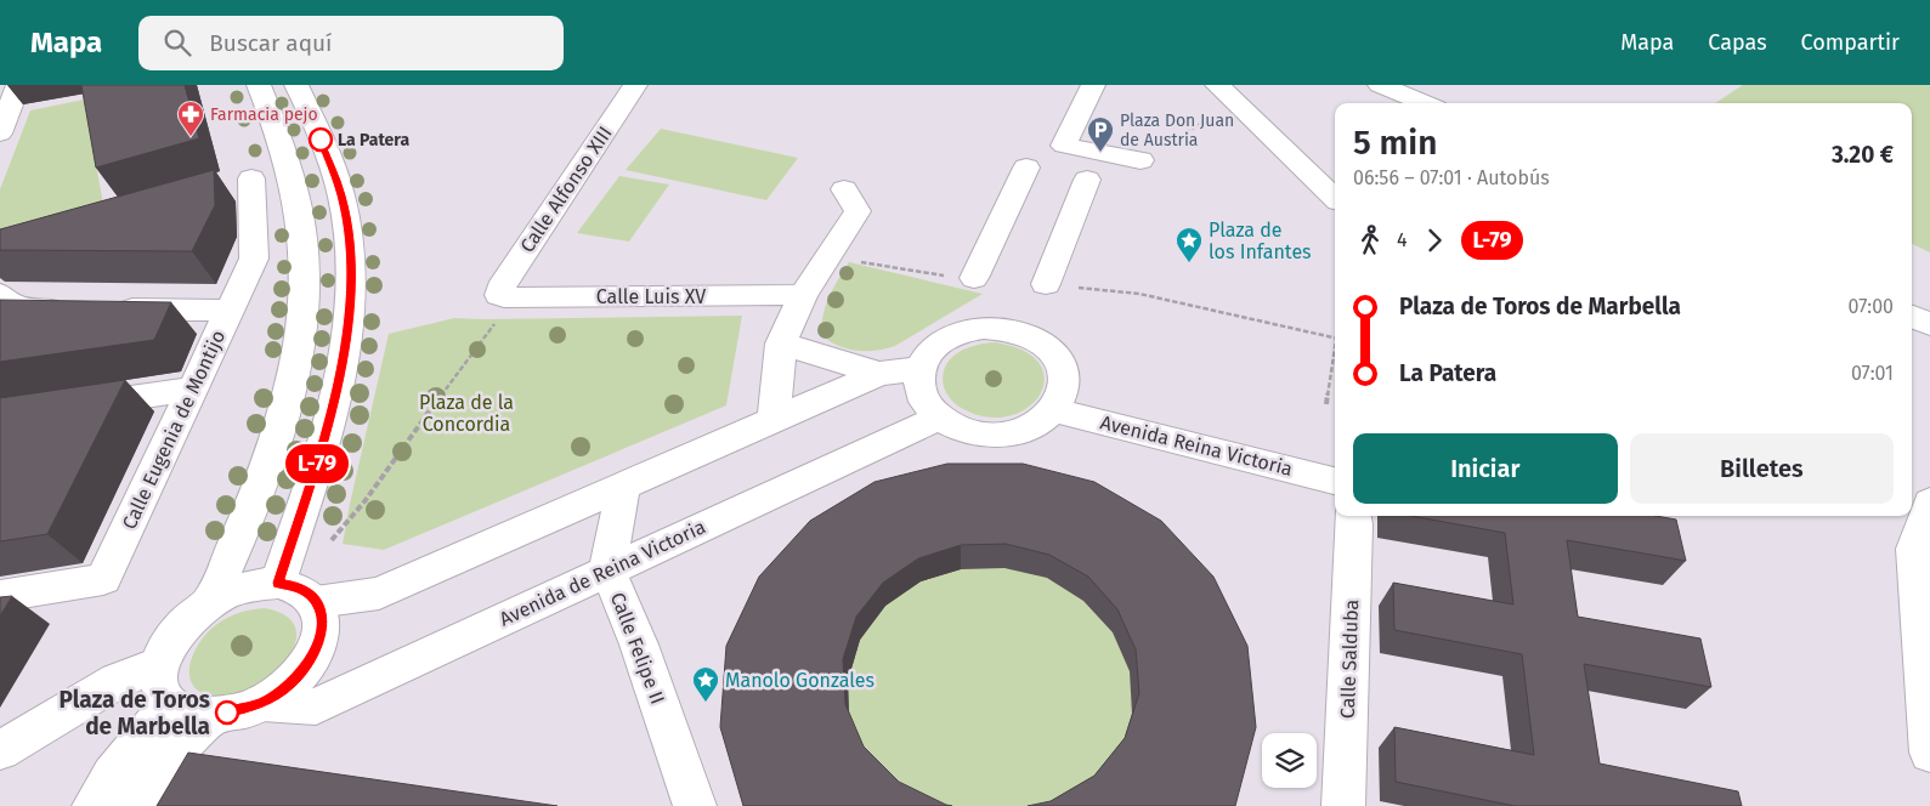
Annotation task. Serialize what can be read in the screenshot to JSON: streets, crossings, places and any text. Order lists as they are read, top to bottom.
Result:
{
  "streets": {
    "street": [
      "Calle Alfonso XIII",
      "Calle Luis XV",
      "Calle Eugenia de Montijo",
      "Avenida Reina Victoria",
      "Avenida de Reina Victoria",
      "Calle Felipe II",
      "Calle Salduba"
    ]
  },
  "crossings": [
    ["Calle Alfonso XIII", "Calle Luis XV"],
    ["Avenida Reina Victoria", "Avenida de Reina Victoria"],
    ["Avenida de Reina Victoria", "Calle Felipe II"]
  ],
  "parks": ["Plaza de la Concordia"],
  "places": {
    "pharmacy": ["Farmacia pejo"],
    "other": ["La Patera", "Plaza de Toros de Marbella"],
    "parking": ["Plaza Don Juan de Austria"],
    "place": ["Plaza de los Infantes", "Manolo Gonzales"]
  },
  "lines": ["bus line L-79"],
  "page": {
    "header": "Mapa",
    "search": "Buscar aquí",
    "nav": ["Mapa", "Capas", "Compartir"],
    "on_map": "L-79",
    "heading": ["5 min", "06:56 – 07:01 · Autobús", "3.20 €"],
    "legs": ["4", "L-79"],
    "list": [
      {
        "name": "Plaza de Toros de Marbella",
        "value": "07:00"
      },
      {
        "name": "La Patera",
        "value": "07:01"
      }
    ],
    "buttons": ["Iniciar", "Billetes"]
  }
}
